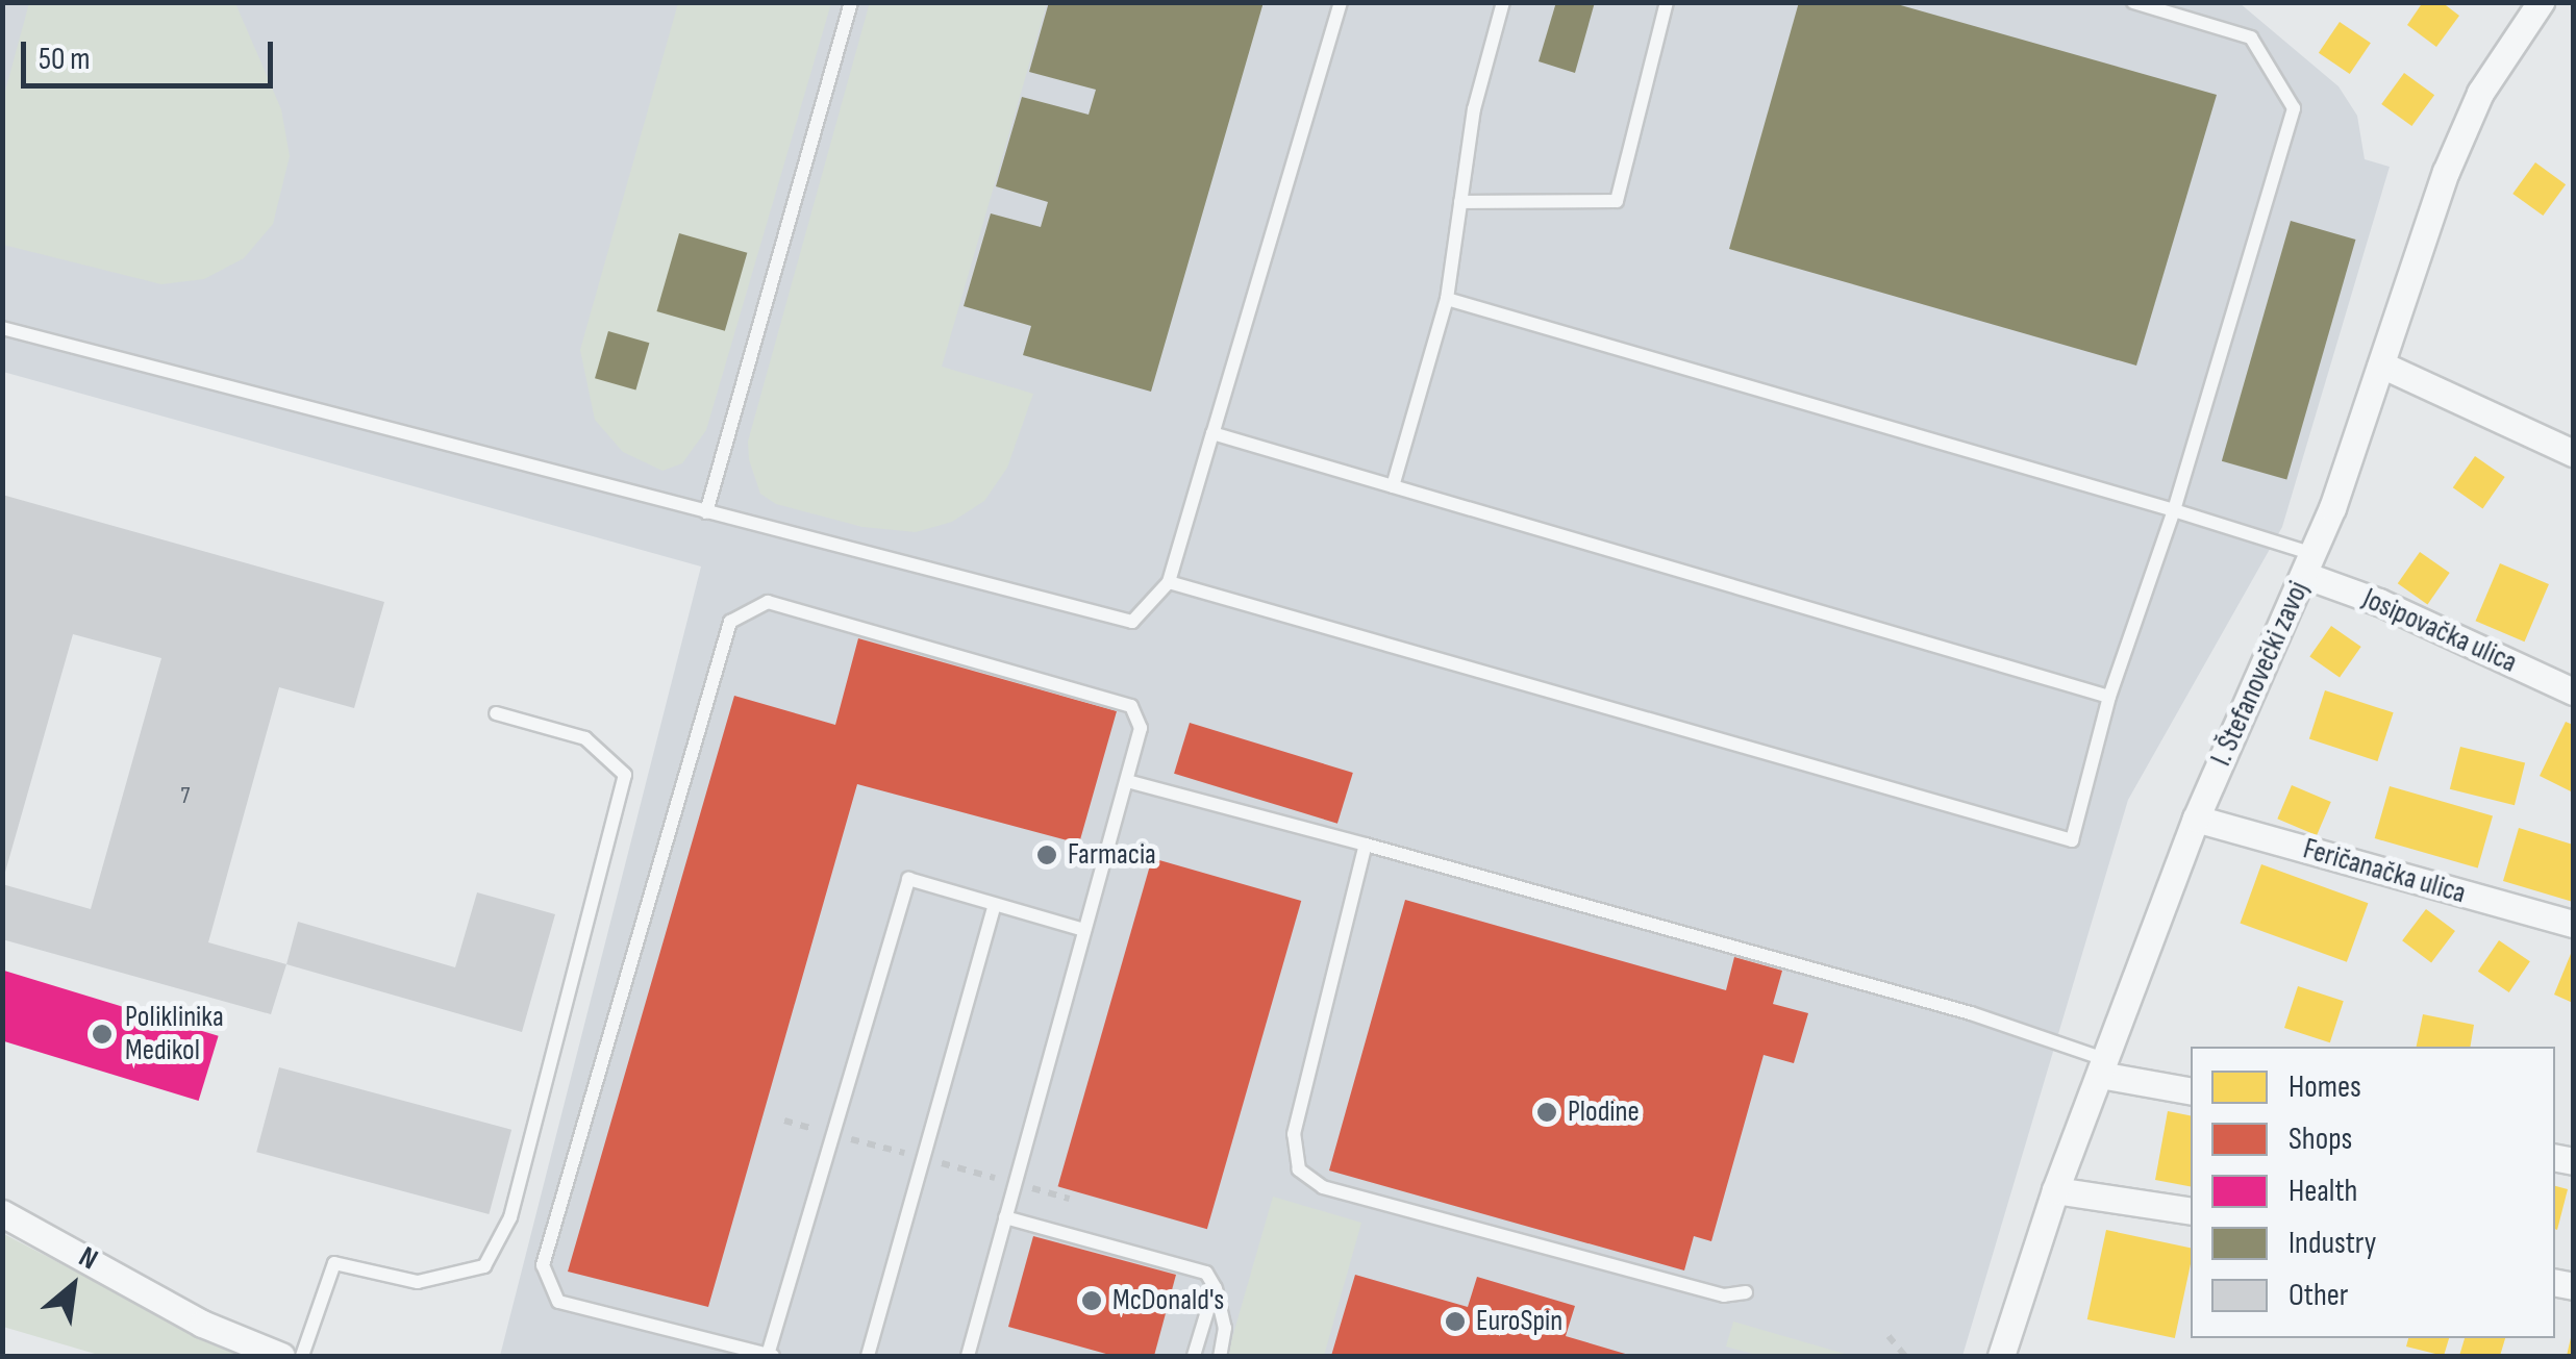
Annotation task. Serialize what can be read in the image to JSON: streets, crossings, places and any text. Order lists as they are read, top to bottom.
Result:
{
  "streets": {
    "street": ["Josipovačka ulica", "I. Štefanovečki zavoj", "Feričanačka ulica"]
  },
  "crossings": [
    ["Josipovačka ulica", "I. Štefanovečki zavoj"],
    ["I. Štefanovečki zavoj", "Feričanačka ulica"]
  ],
  "places": [
    "Farmacia",
    "Poliklinika Medikol",
    "Plodine",
    "McDonald's",
    "EuroSpin"
  ],
  "house_numbers": ["7"],
  "legend": [
    "Homes",
    "Shops",
    "Health",
    "Industry",
    "Other"
  ],
  "scale_bar": "50 m",
  "north": "top right"
}
